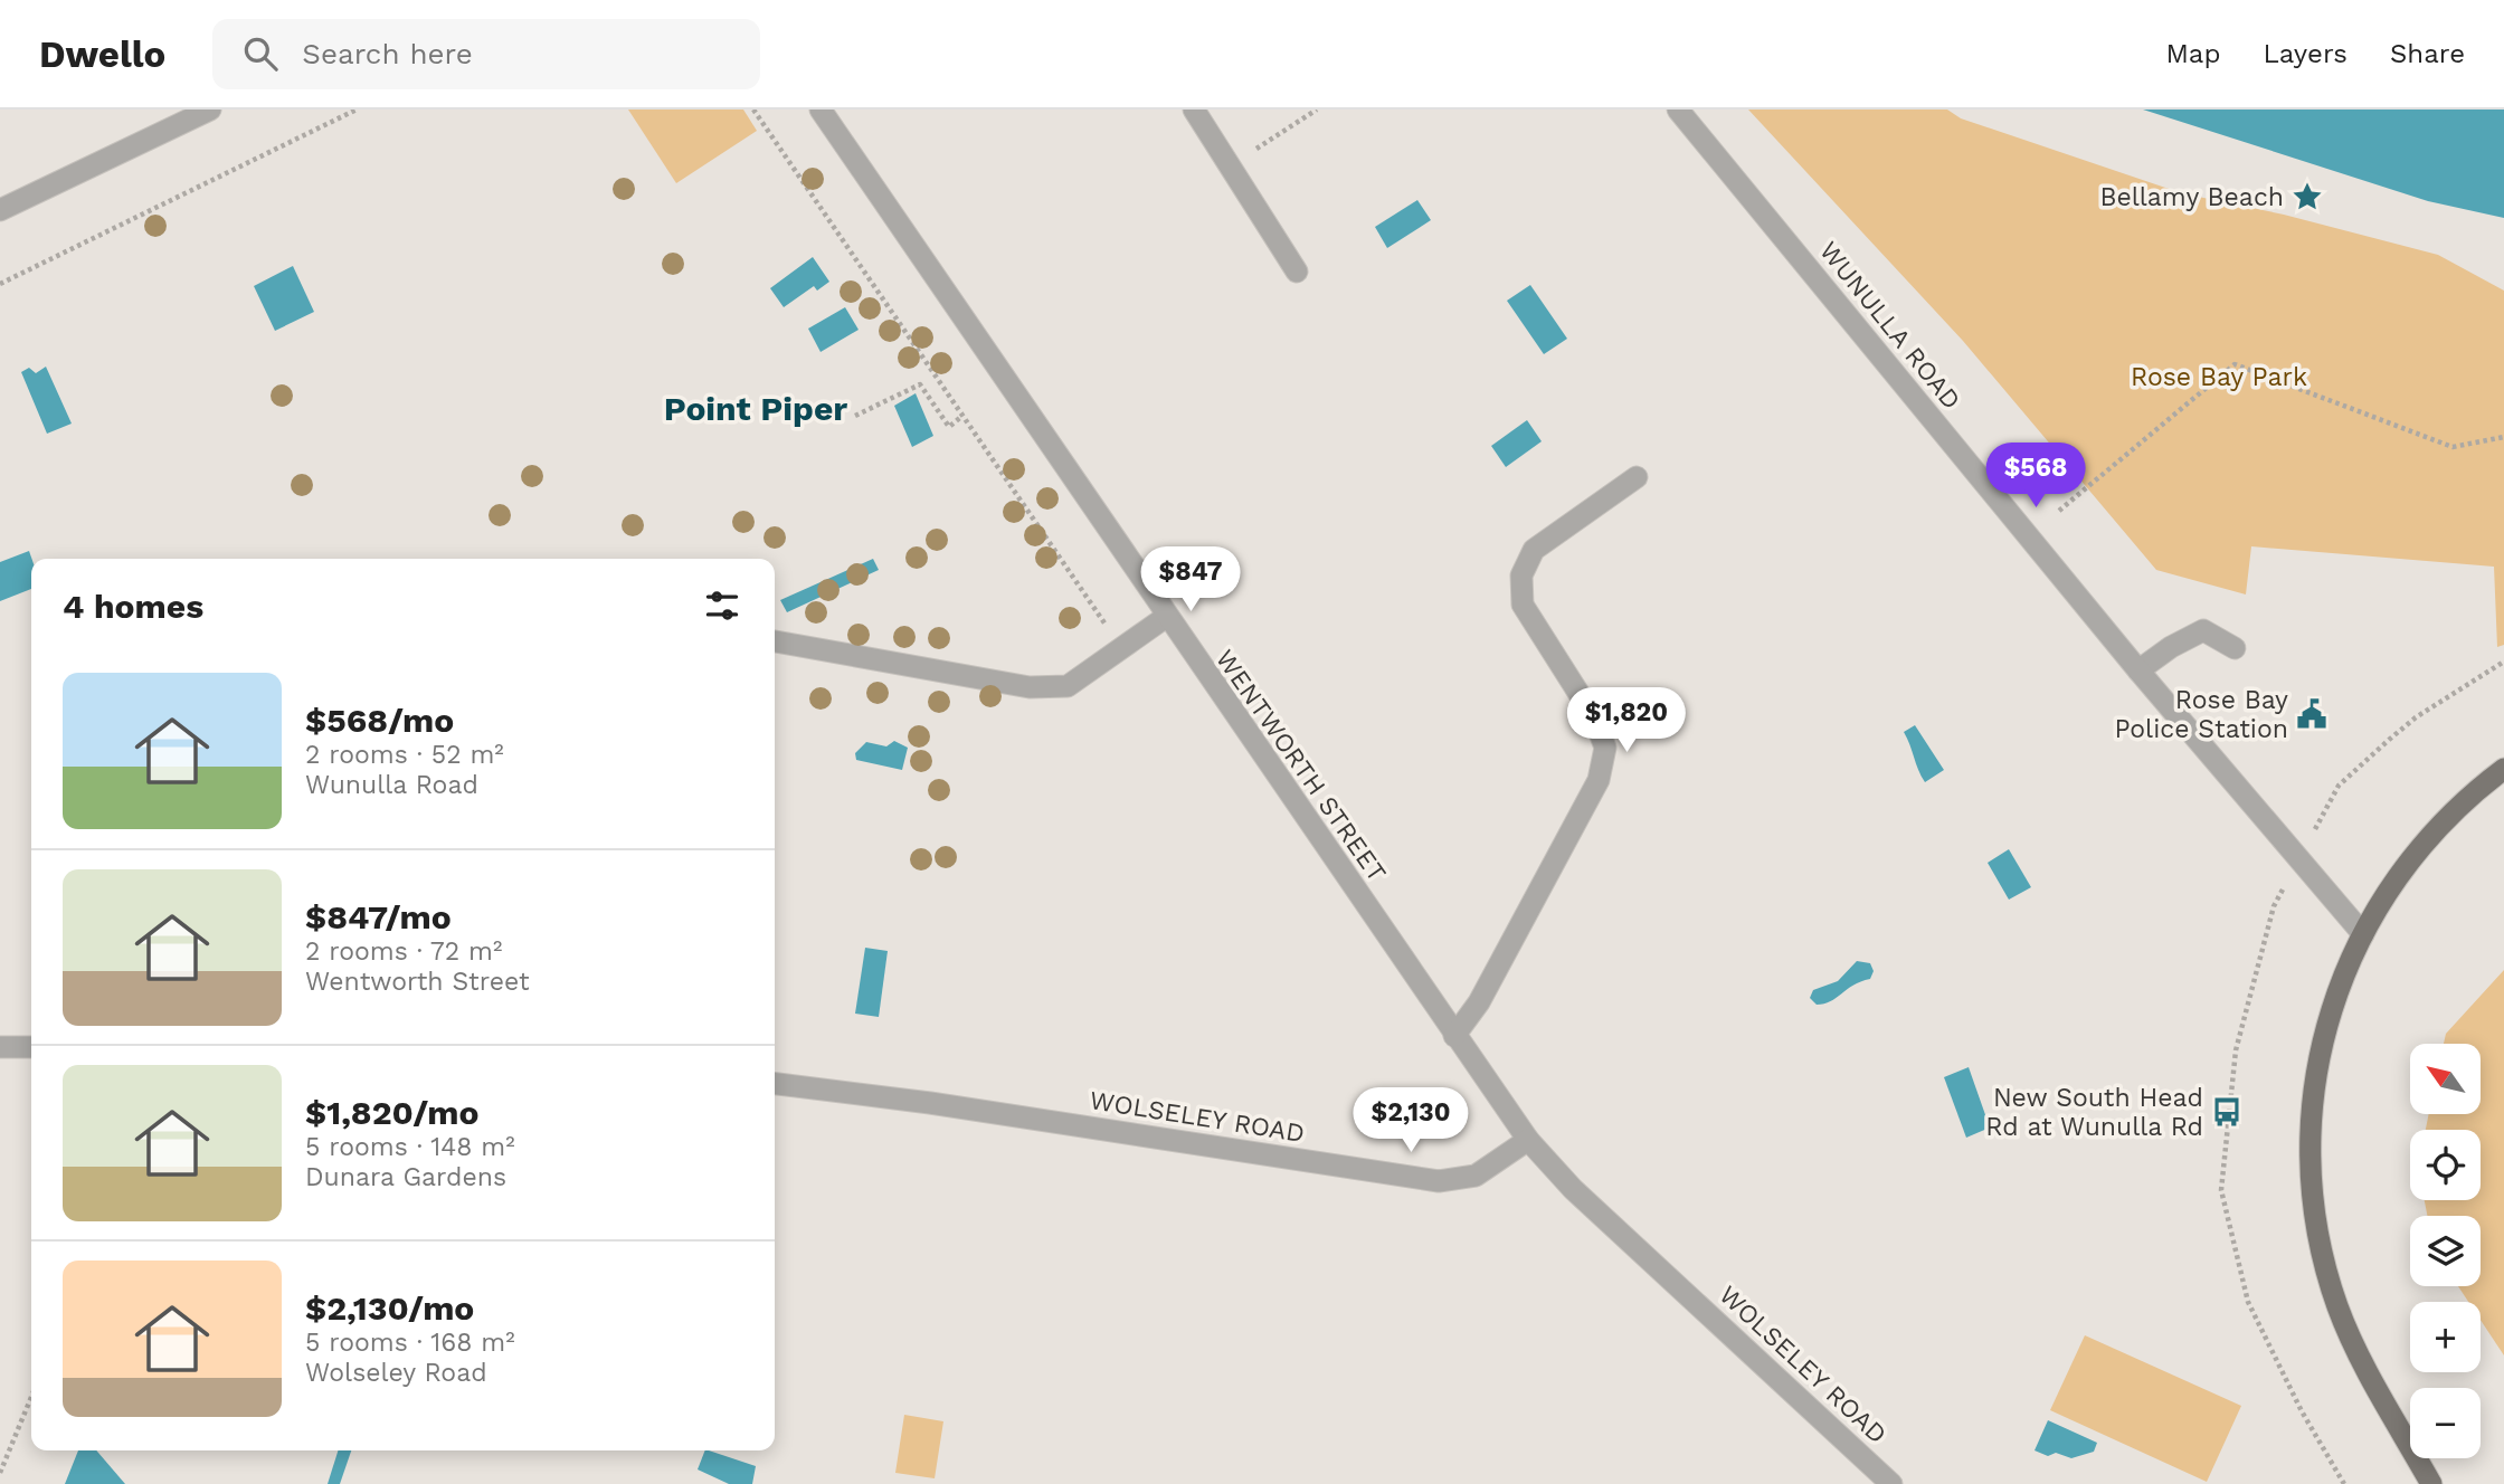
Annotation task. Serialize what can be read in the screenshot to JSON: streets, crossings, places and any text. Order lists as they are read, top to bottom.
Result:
{
  "streets": {
    "street": ["WUNULLA ROAD", "WENTWORTH STREET", "WOLSELEY ROAD"]
  },
  "crossings": [
    ["WENTWORTH STREET", "WOLSELEY ROAD"]
  ],
  "districts": ["Point Piper"],
  "parks": ["Rose Bay Park"],
  "places": {
    "place": ["Bellamy Beach"],
    "public building": ["Rose Bay Police Station"],
    "bus stop": ["New South Head Rd at Wunulla Rd"]
  },
  "north": "top left",
  "page": {
    "header": "Dwello",
    "search": "Search here",
    "nav": ["Map", "Layers", "Share"],
    "price": [
      "$568",
      "$847",
      "$1,820",
      "$2,130"
    ],
    "heading": "4 homes",
    "list": [
      {
        "name": "$568/mo",
        "note": "2 rooms · 52 m² · Wunulla Road"
      },
      {
        "name": "$847/mo",
        "note": "2 rooms · 72 m² · Wentworth Street"
      },
      {
        "name": "$1,820/mo",
        "note": "5 rooms · 148 m² · Dunara Gardens"
      },
      {
        "name": "$2,130/mo",
        "note": "5 rooms · 168 m² · Wolseley Road"
      }
    ],
    "map_buttons": ["+", "−"]
  }
}
